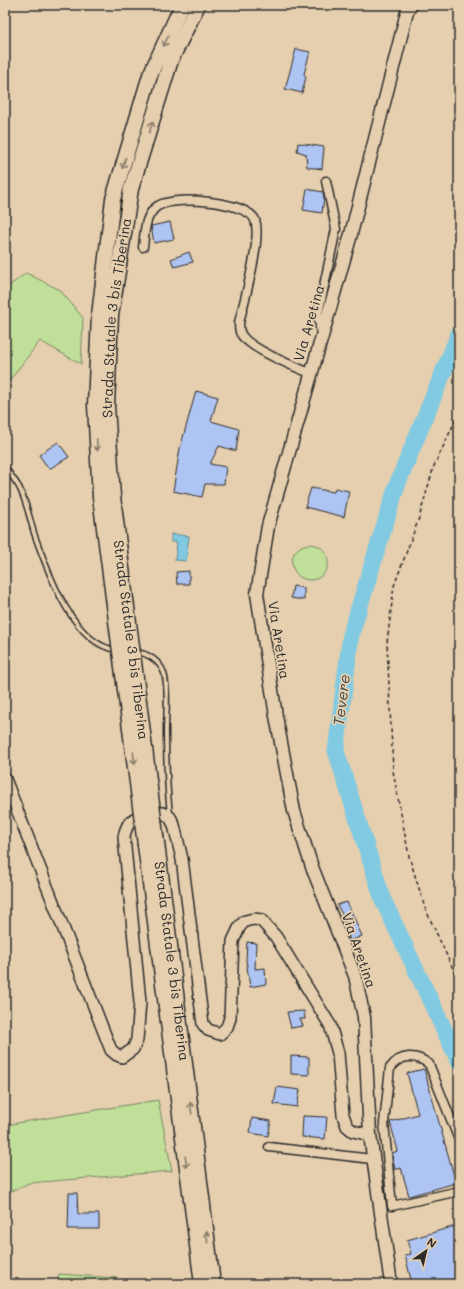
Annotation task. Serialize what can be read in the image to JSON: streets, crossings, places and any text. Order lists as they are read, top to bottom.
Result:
{
  "streets": {
    "highway": ["Strada Statale 3 bis Tiberina"],
    "main road": ["Via Aretina"]
  },
  "water": ["Tevere"],
  "north": "top right"
}
